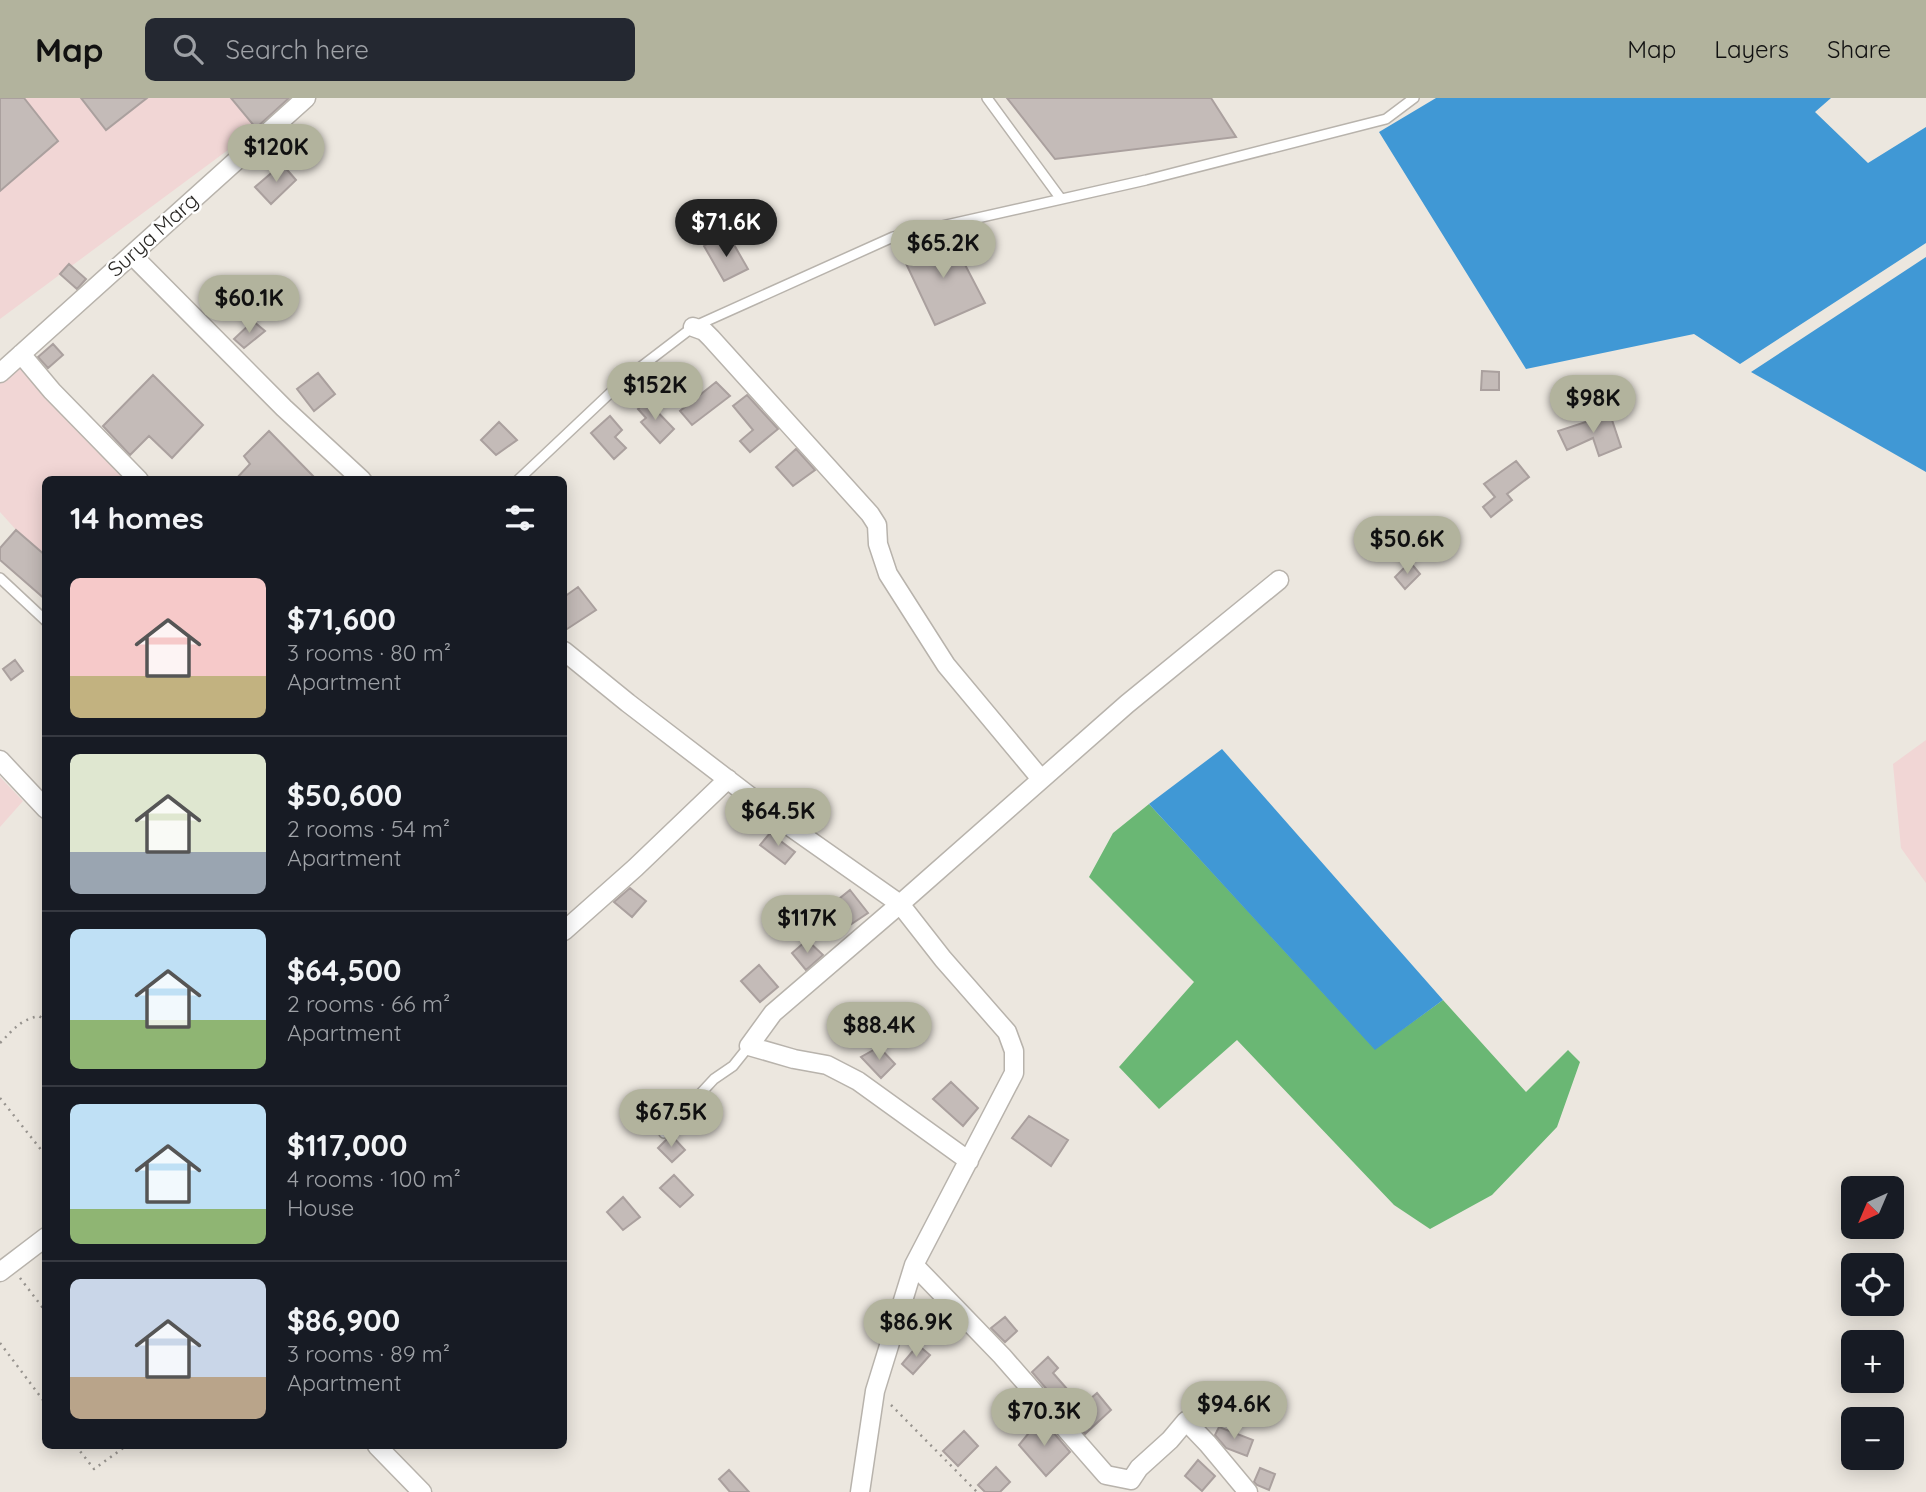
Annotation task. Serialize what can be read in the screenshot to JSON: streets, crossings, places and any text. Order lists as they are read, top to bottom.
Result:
{
  "streets": {
    "street": ["Surya Marg"]
  },
  "north": "bottom left",
  "page": {
    "header": "Map",
    "search": "Search here",
    "nav": ["Map", "Layers", "Share"],
    "price": [
      "$120K",
      "$71.6K",
      "$65.2K",
      "$60.1K",
      "$152K",
      "$98K",
      "$50.6K",
      "$64.5K",
      "$117K",
      "$88.4K",
      "$67.5K",
      "$86.9K",
      "$94.6K",
      "$70.3K"
    ],
    "heading": "14 homes",
    "list": [
      {
        "name": "$71,600",
        "note": "3 rooms · 80 m² · Apartment"
      },
      {
        "name": "$50,600",
        "note": "2 rooms · 54 m² · Apartment"
      },
      {
        "name": "$64,500",
        "note": "2 rooms · 66 m² · Apartment"
      },
      {
        "name": "$117,000",
        "note": "4 rooms · 100 m² · House"
      },
      {
        "name": "$86,900",
        "note": "3 rooms · 89 m² · Apartment"
      }
    ],
    "map_buttons": ["+", "−"]
  }
}
